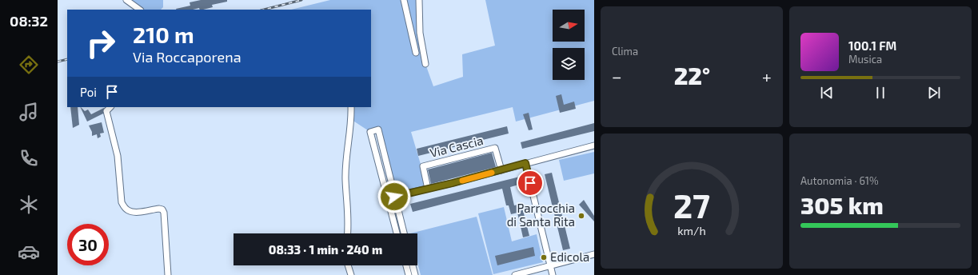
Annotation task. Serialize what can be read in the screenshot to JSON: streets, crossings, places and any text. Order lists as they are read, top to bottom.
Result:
{
  "streets": {
    "street": ["Via Cascia"]
  },
  "places": ["Parrocchia di Santa Rita", "Edicola"],
  "north": "right",
  "page": {
    "tabs": "08:32",
    "tile": [
      "Clima",
      ["Autonomia · 61%", "305 km"]
    ],
    "turn": ["210 m", "Via Roccaporena"],
    "song": ["100.1 FM", "Musica"],
    "heat": ["−", "22°", "+"],
    "then": "Poi",
    "limit": "30",
    "trip": "08:33 · 1 min · 240 m",
    "gauge": ["27", "km/h"]
  }
}
